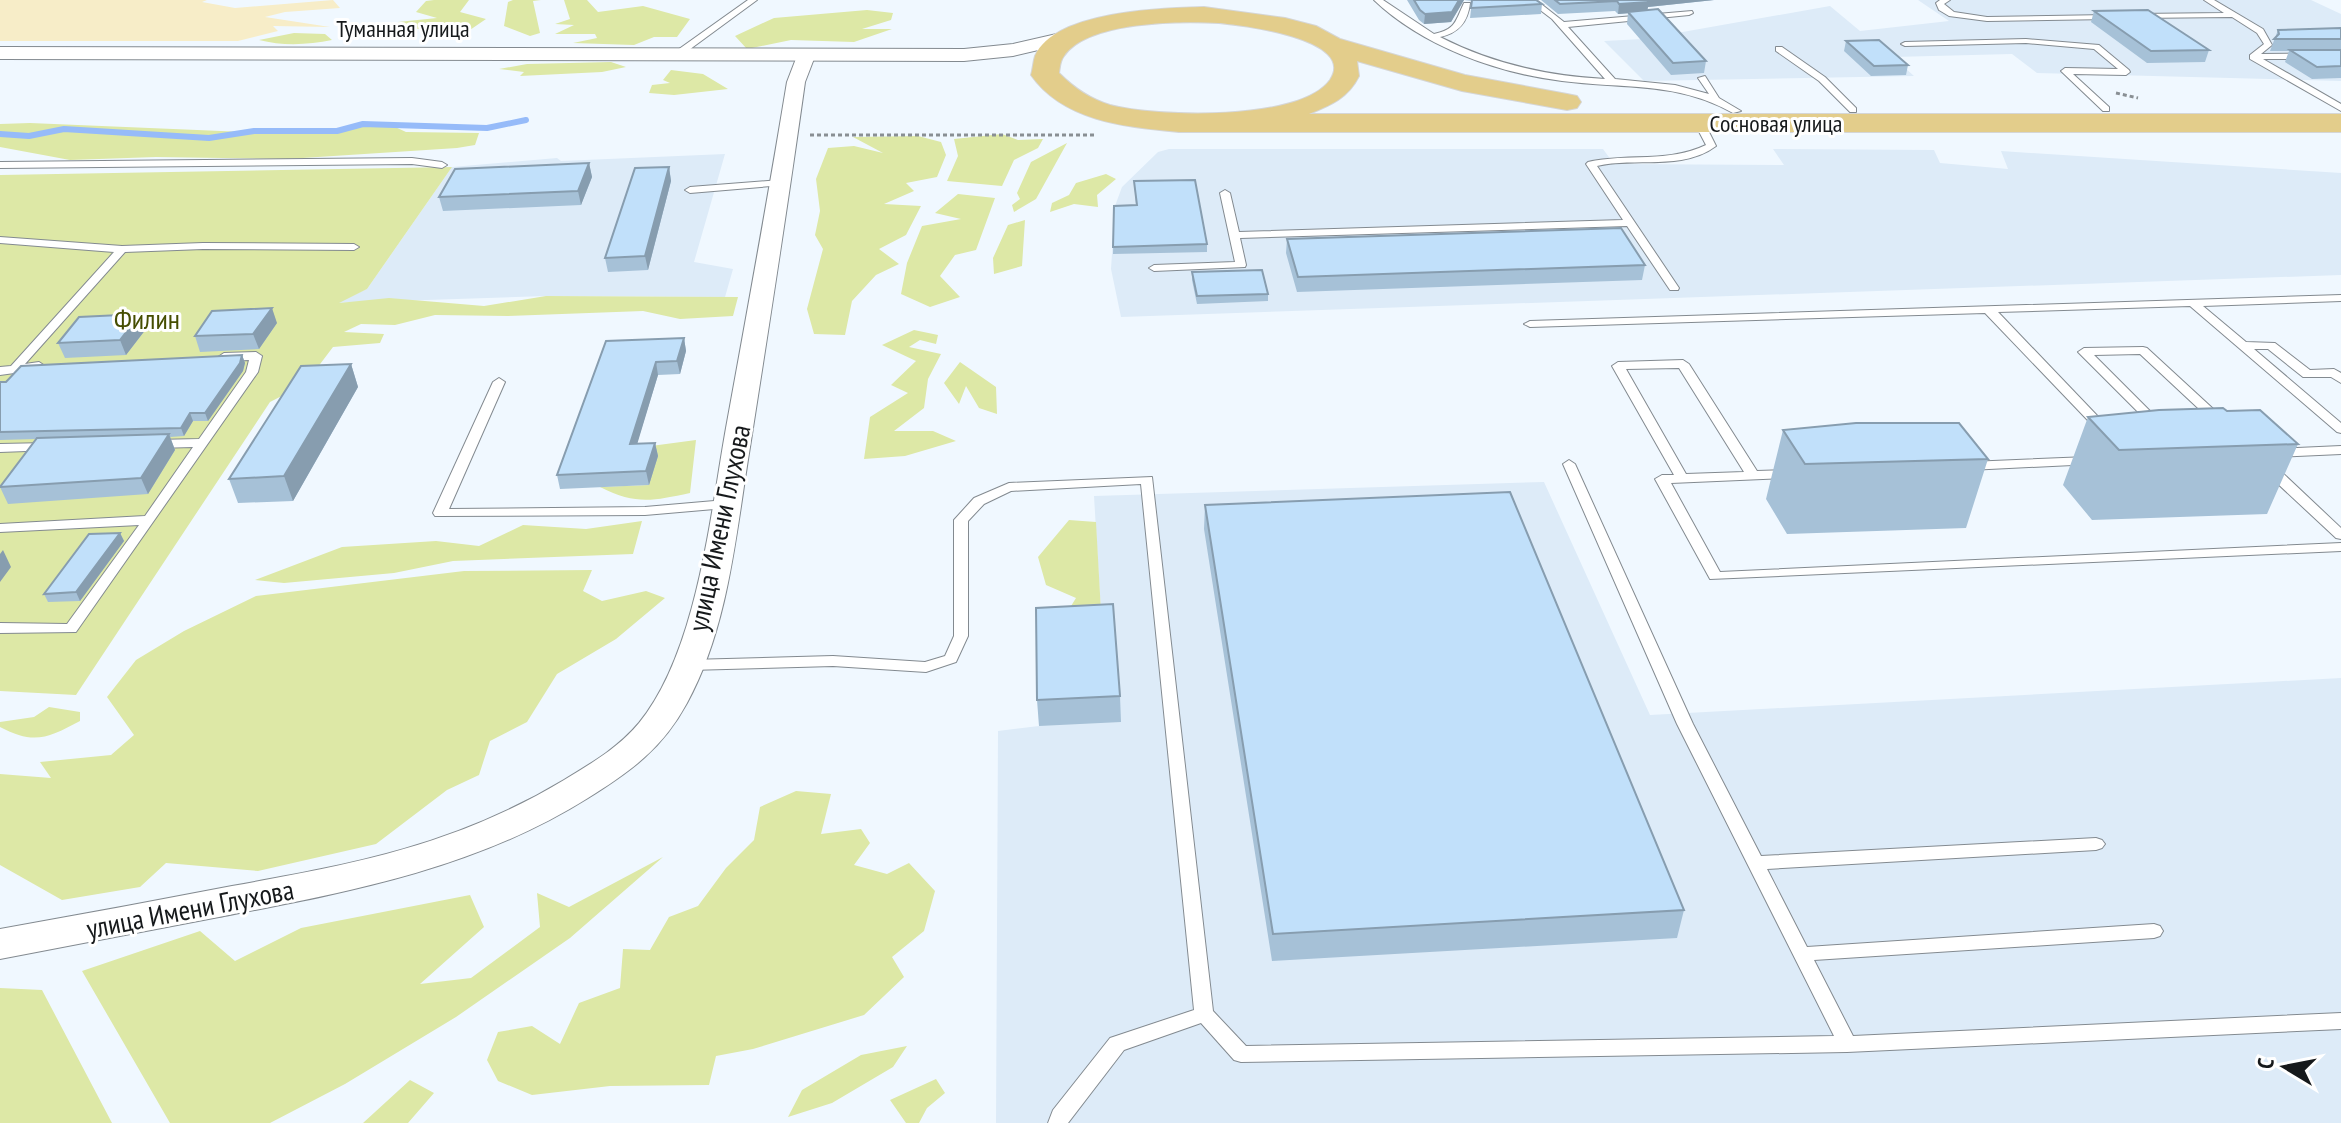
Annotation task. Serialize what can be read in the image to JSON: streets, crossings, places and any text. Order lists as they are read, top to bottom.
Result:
{
  "streets": {
    "main road": ["Сосновая улица"],
    "street": ["Туманная улица", "улица Имени Глухова"]
  },
  "crossings": [
    ["Туманная улица", "улица Имени Глухова"]
  ],
  "parks": ["Филин"],
  "north": "left"
}
